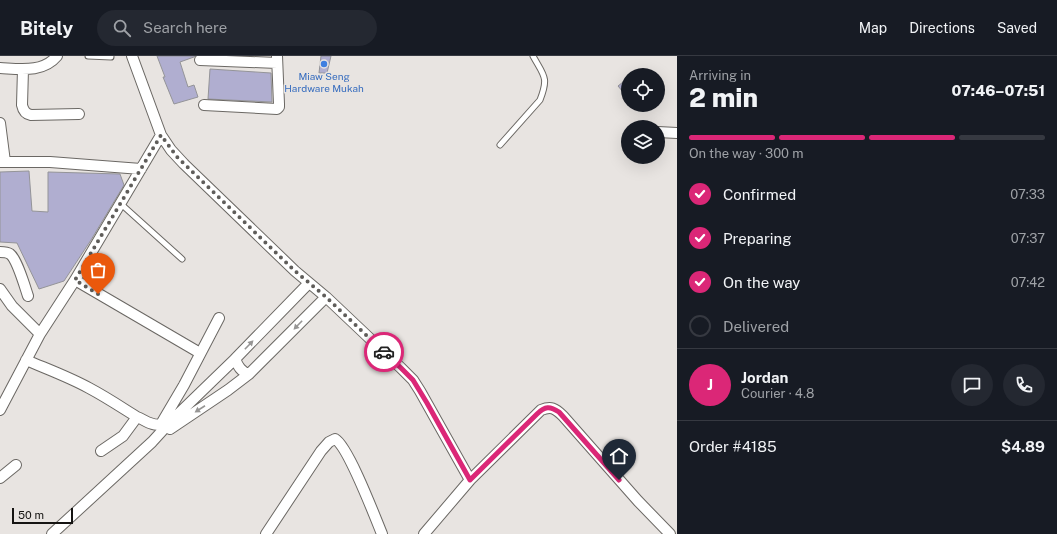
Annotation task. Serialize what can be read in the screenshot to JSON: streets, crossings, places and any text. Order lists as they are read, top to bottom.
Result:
{
  "places": ["Miaw Seng Hardware Mukah"],
  "scale_bar": "50 m",
  "page": {
    "header": "Bitely",
    "search": "Search here",
    "nav": ["Map", "Directions", "Saved"],
    "heading": ["2 min", "Arriving in", "07:46–07:51"],
    "panel": [
      "Jordan",
      "Courier · 4.8",
      "Order #4185",
      "$4.89"
    ],
    "bar": "On the way · 300 m",
    "list": [
      ["Confirmed", "07:33"],
      ["Preparing", "07:37"],
      ["On the way", "07:42"],
      "Delivered"
    ],
    "round": "J",
    "scale": "50 m"
  }
}
